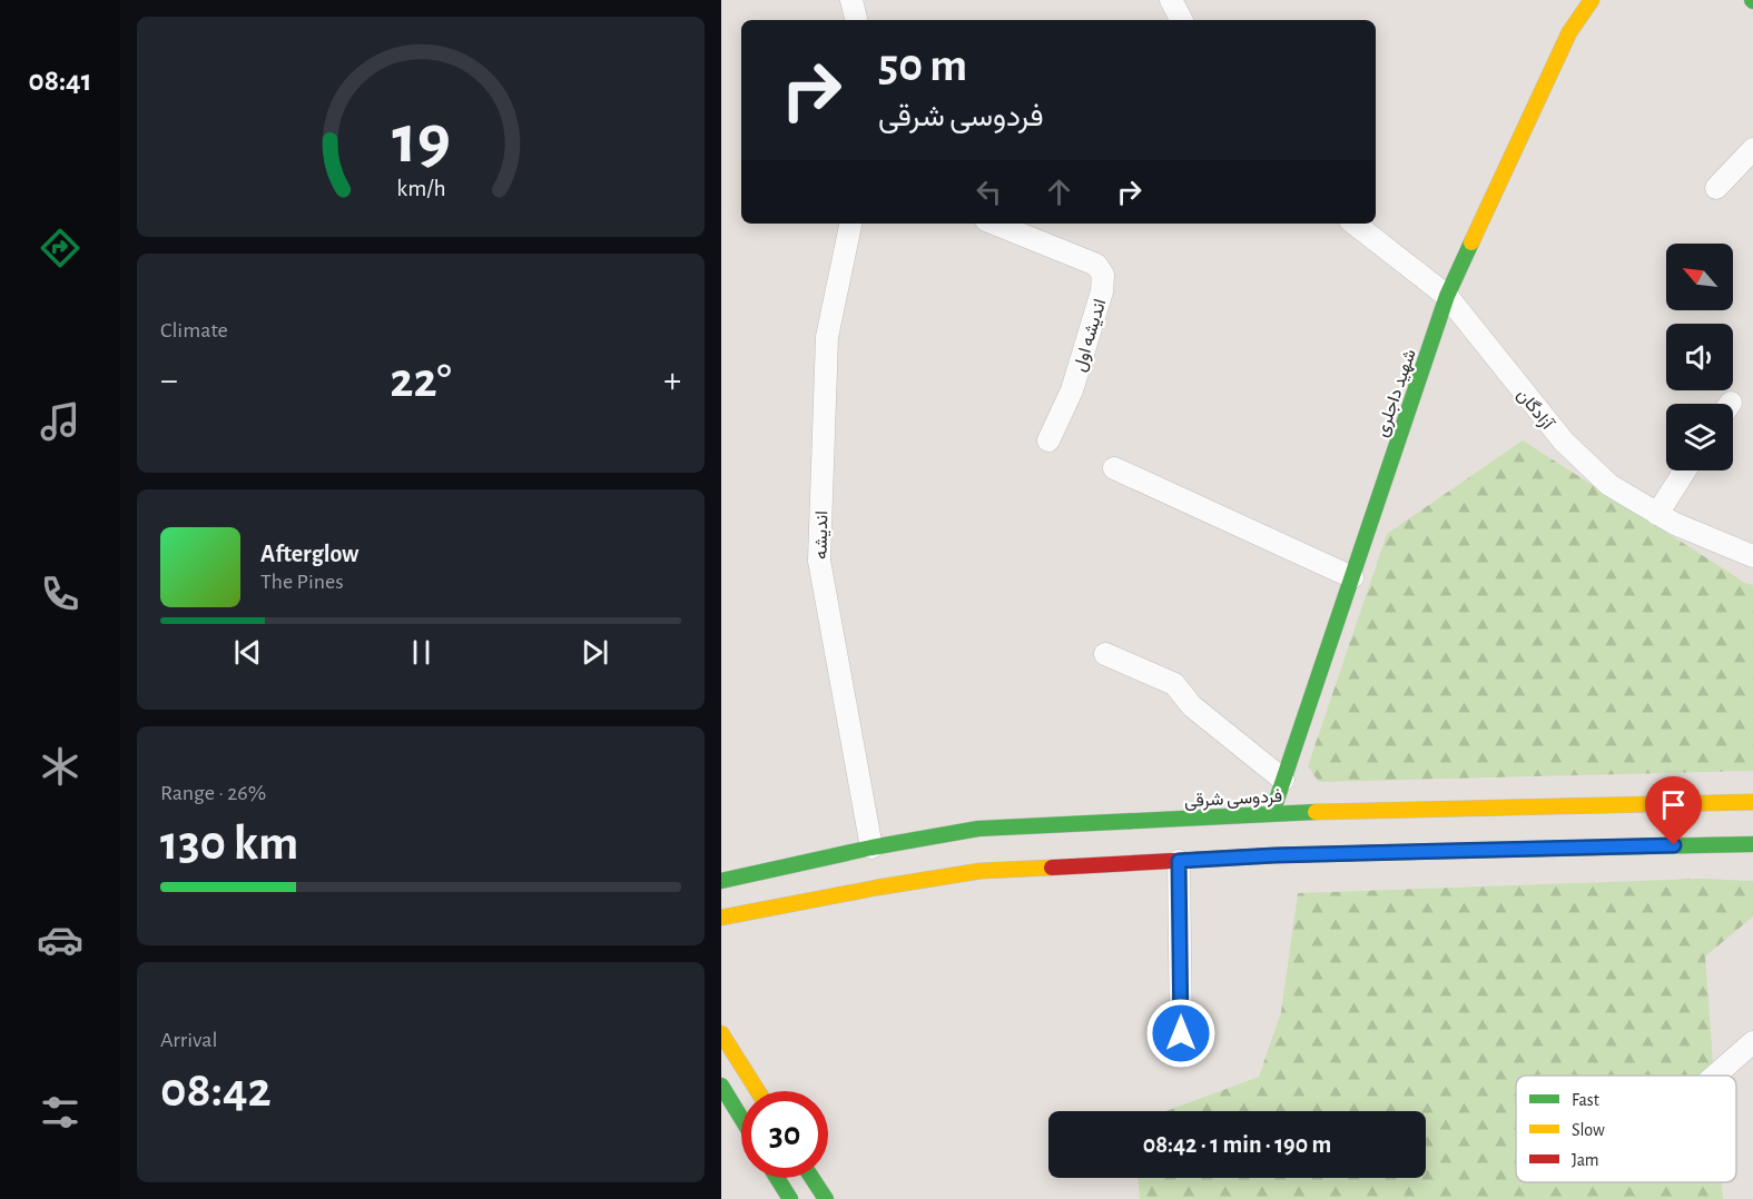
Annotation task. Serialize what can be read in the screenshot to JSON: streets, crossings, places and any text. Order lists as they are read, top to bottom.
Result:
{
  "streets": {
    "main road": ["شهید داجلری", "فردوسی شرقی"],
    "street": ["اندیشه اول", "آزادگان", "اندیشه"]
  },
  "crossings": [
    ["شهید داجلری", "آزادگان"],
    ["شهید داجلری", "فردوسی شرقی"],
    ["اندیشه", "فردوسی شرقی"]
  ],
  "legend": ["Fast", "Slow", "Jam"],
  "north": "top left",
  "page": {
    "tabs": "08:41",
    "turn": ["50 m", "فردوسی شرقی"],
    "tile": [
      "Climate",
      ["Range · 26%", "130 km"],
      ["Arrival", "08:42"]
    ],
    "heat": ["−", "22°", "+"],
    "song": ["Afterglow", "The Pines"],
    "limit": "30",
    "trip": "08:42 · 1 min · 190 m",
    "gauge": ["19", "km/h"]
  }
}
